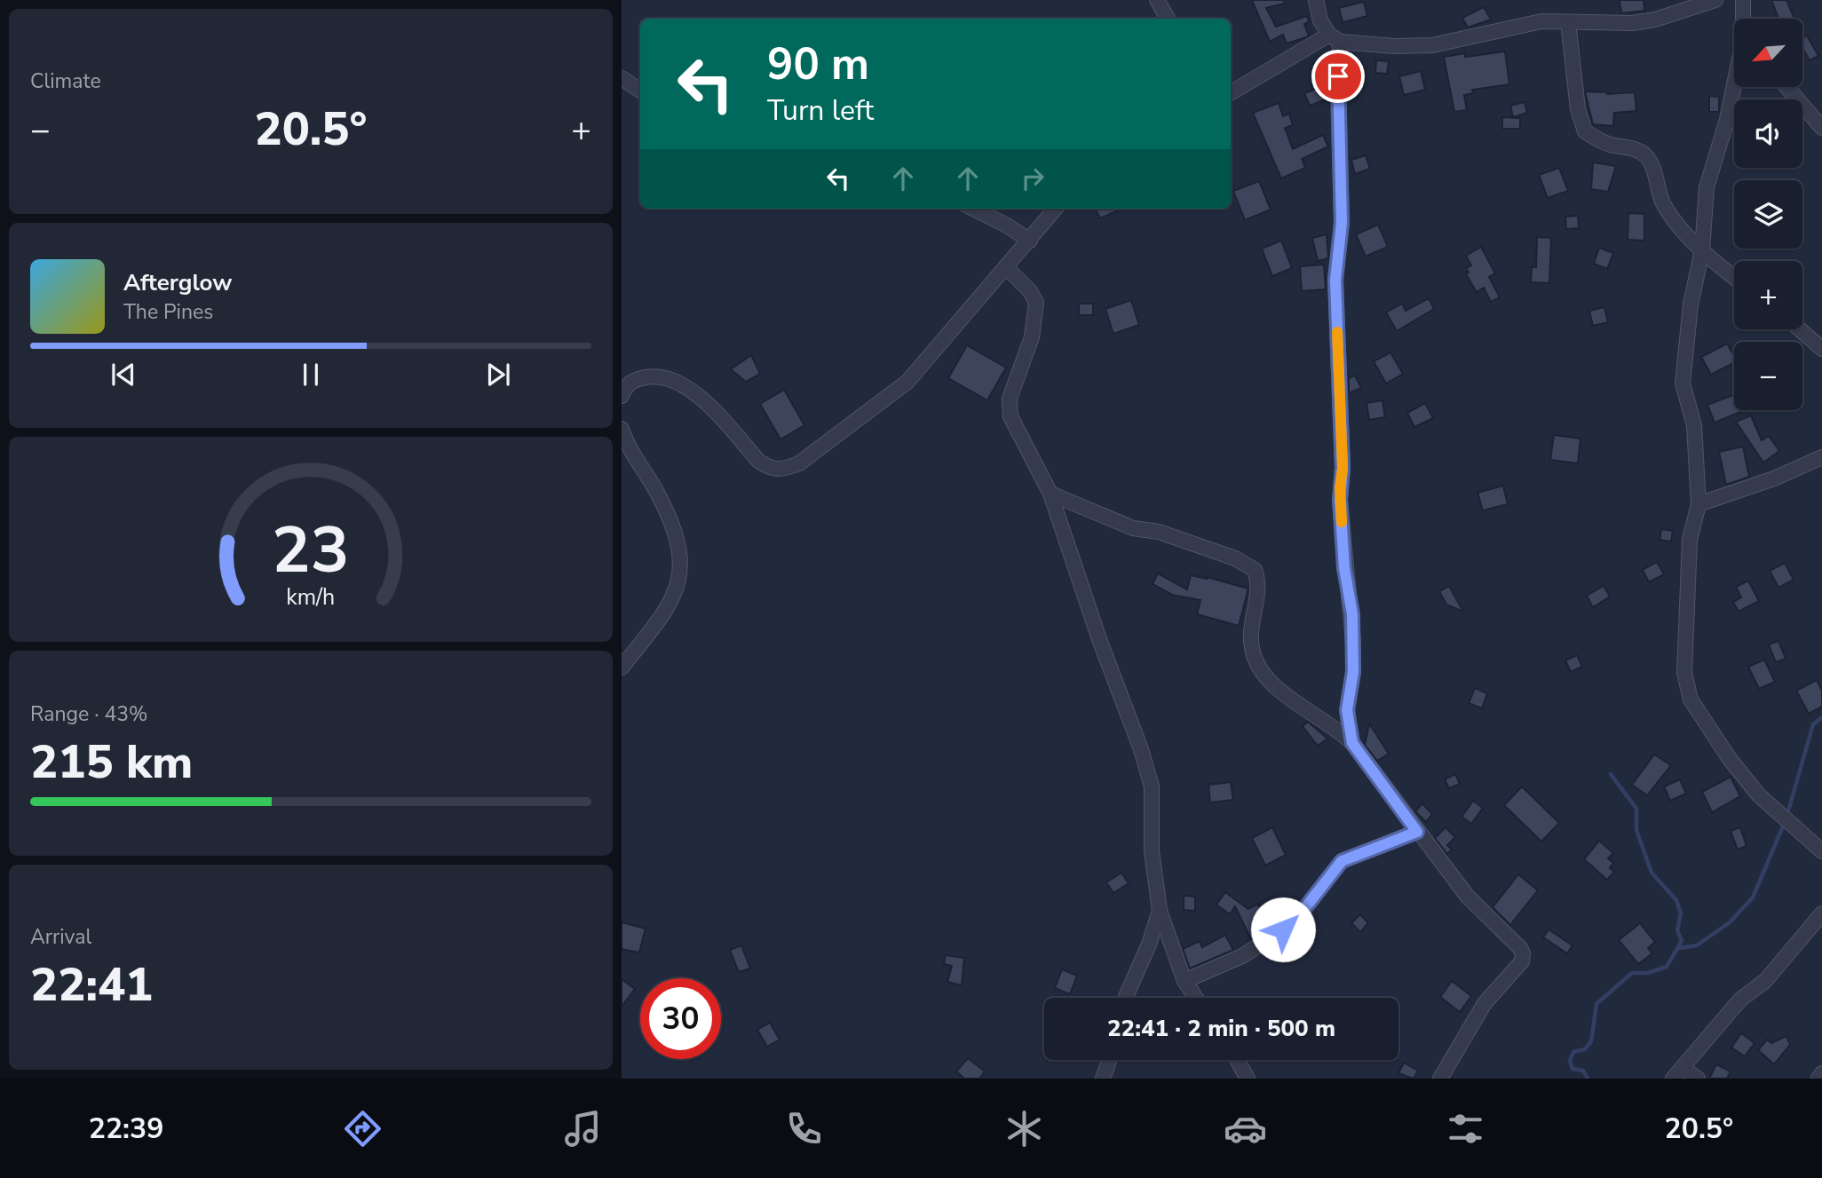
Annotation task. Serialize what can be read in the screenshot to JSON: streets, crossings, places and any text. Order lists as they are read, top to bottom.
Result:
{
  "north": "bottom left",
  "page": {
    "tile": [
      "Climate",
      ["Range · 43%", "215 km"],
      ["Arrival", "22:41"]
    ],
    "map_buttons": ["+", "−"],
    "turn": ["90 m", "Turn left"],
    "heat": ["−", "20.5°", "+"],
    "song": ["Afterglow", "The Pines"],
    "limit": "30",
    "trip": "22:41 · 2 min · 500 m",
    "tabs": ["22:39", "20.5°"],
    "gauge": ["23", "km/h"]
  }
}
